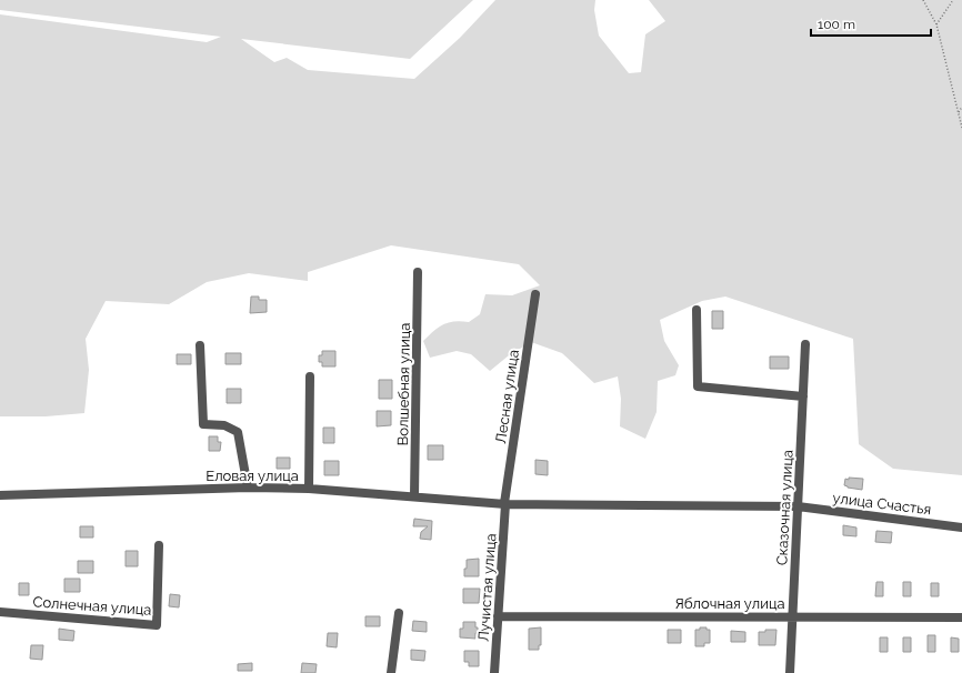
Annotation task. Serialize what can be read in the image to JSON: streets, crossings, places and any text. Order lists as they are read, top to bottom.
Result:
{
  "streets": {
    "street": [
      "Волшебная улица",
      "Лесная улица",
      "Еловая улица",
      "улица Счастья",
      "Сказочная улица",
      "Лучистая улица",
      "Яблочная улица",
      "Солнечная улица"
    ]
  },
  "crossings": [
    ["Волшебная улица", "Еловая улица"],
    ["Лесная улица", "Еловая улица"],
    ["Лесная улица", "улица Счастья"],
    ["Лесная улица", "Лучистая улица"],
    ["Еловая улица", "улица Счастья"],
    ["Еловая улица", "Лучистая улица"],
    ["улица Счастья", "Сказочная улица"],
    ["улица Счастья", "Лучистая улица"],
    ["Сказочная улица", "Яблочная улица"],
    ["Лучистая улица", "Яблочная улица"]
  ],
  "scale_bar": "100 m"
}
